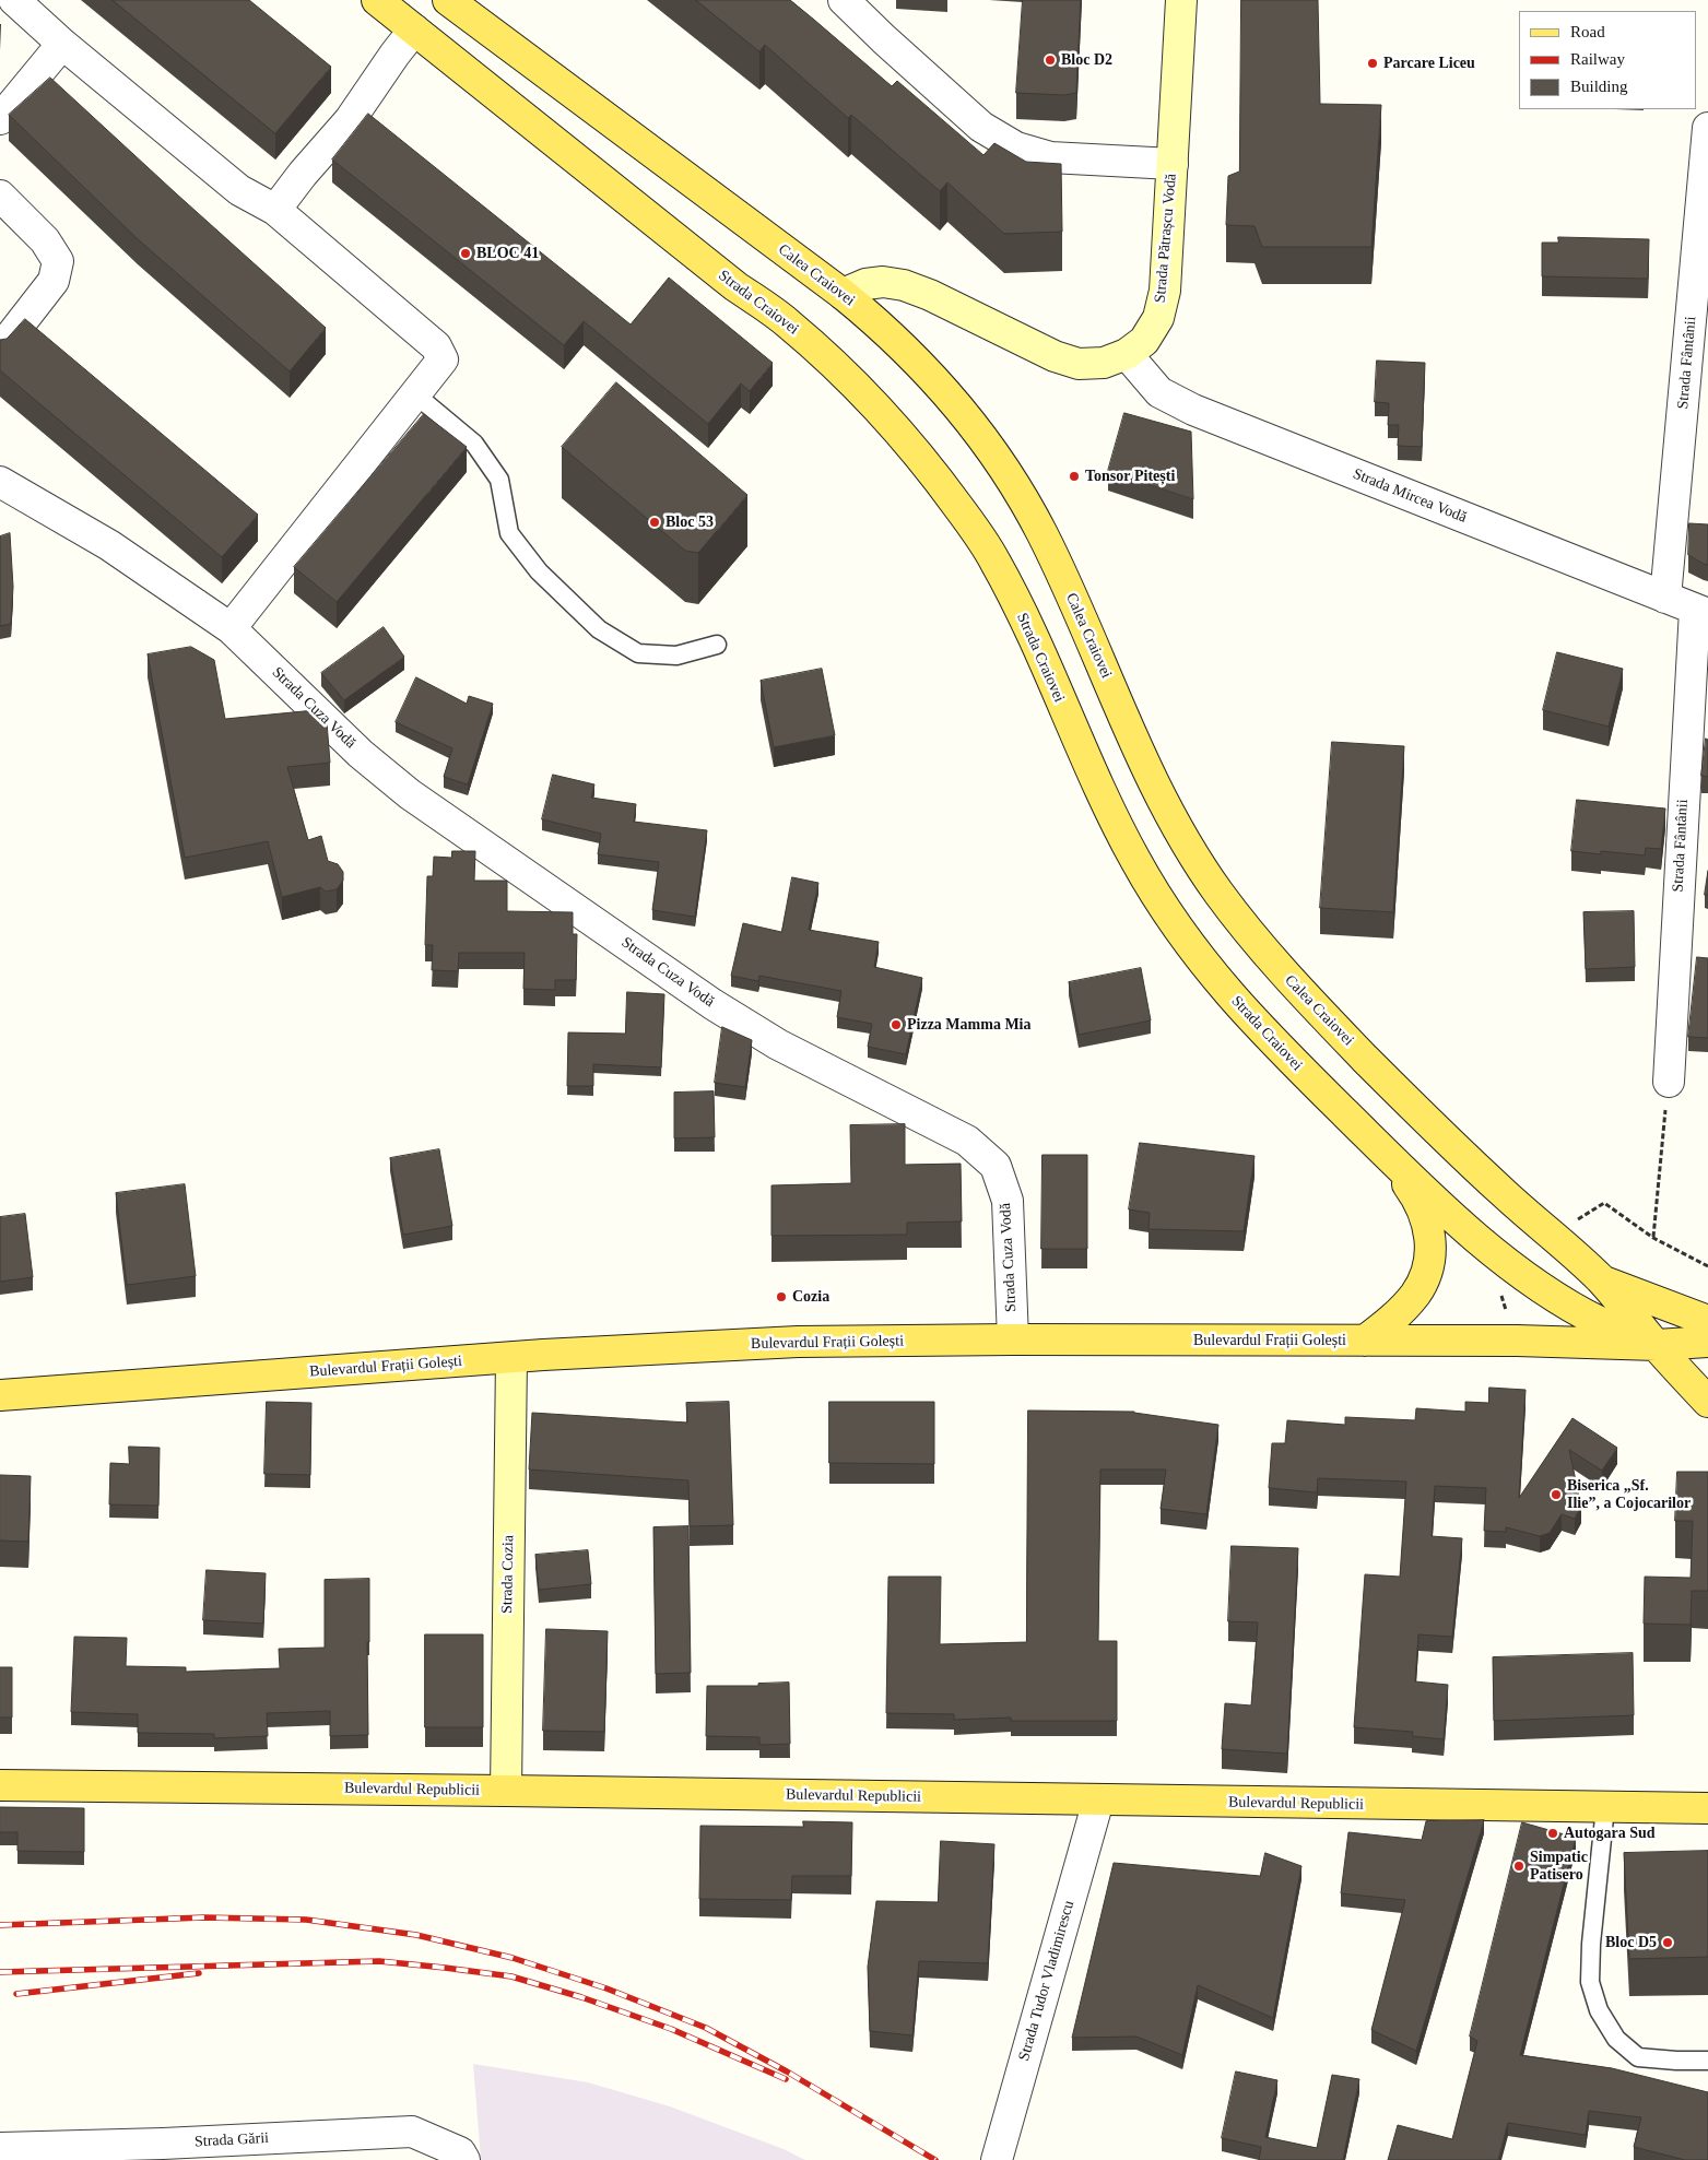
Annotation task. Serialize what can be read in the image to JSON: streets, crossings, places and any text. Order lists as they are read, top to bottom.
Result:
{
  "streets": {
    "main road": [
      "Calea Craiovei",
      "Strada Craiovei",
      "Bulevardul Frații Golești",
      "Bulevardul Republicii"
    ],
    "street": [
      "Strada Pătrașcu Vodă",
      "Strada Fântânii",
      "Strada Mircea Vodă",
      "Strada Cuza Vodă",
      "Strada Cozia",
      "Strada Tudor Vladimirescu",
      "Strada Gării"
    ]
  },
  "crossings": [
    ["Strada Pătrașcu Vodă", "Calea Craiovei"],
    ["Strada Pătrașcu Vodă", "Strada Mircea Vodă"],
    ["Calea Craiovei", "Strada Craiovei"],
    ["Calea Craiovei", "Bulevardul Frații Golești"],
    ["Strada Craiovei", "Bulevardul Frații Golești"],
    ["Strada Fântânii", "Strada Mircea Vodă"],
    ["Strada Cuza Vodă", "Bulevardul Frații Golești"],
    ["Bulevardul Frații Golești", "Strada Cozia"],
    ["Strada Cozia", "Bulevardul Republicii"],
    ["Bulevardul Republicii", "Strada Tudor Vladimirescu"]
  ],
  "places": [
    "Bloc D2",
    "Parcare Liceu",
    "BLOC 41",
    "Tonsor Pitești",
    "Bloc 53",
    "Pizza Mamma Mia",
    "Cozia",
    "Biserica „Sf. Ilie”, a Cojocarilor",
    "Autogara Sud",
    "Simpatic Patisero",
    "Bloc D5"
  ],
  "legend": ["Road", "Railway", "Building"]
}
